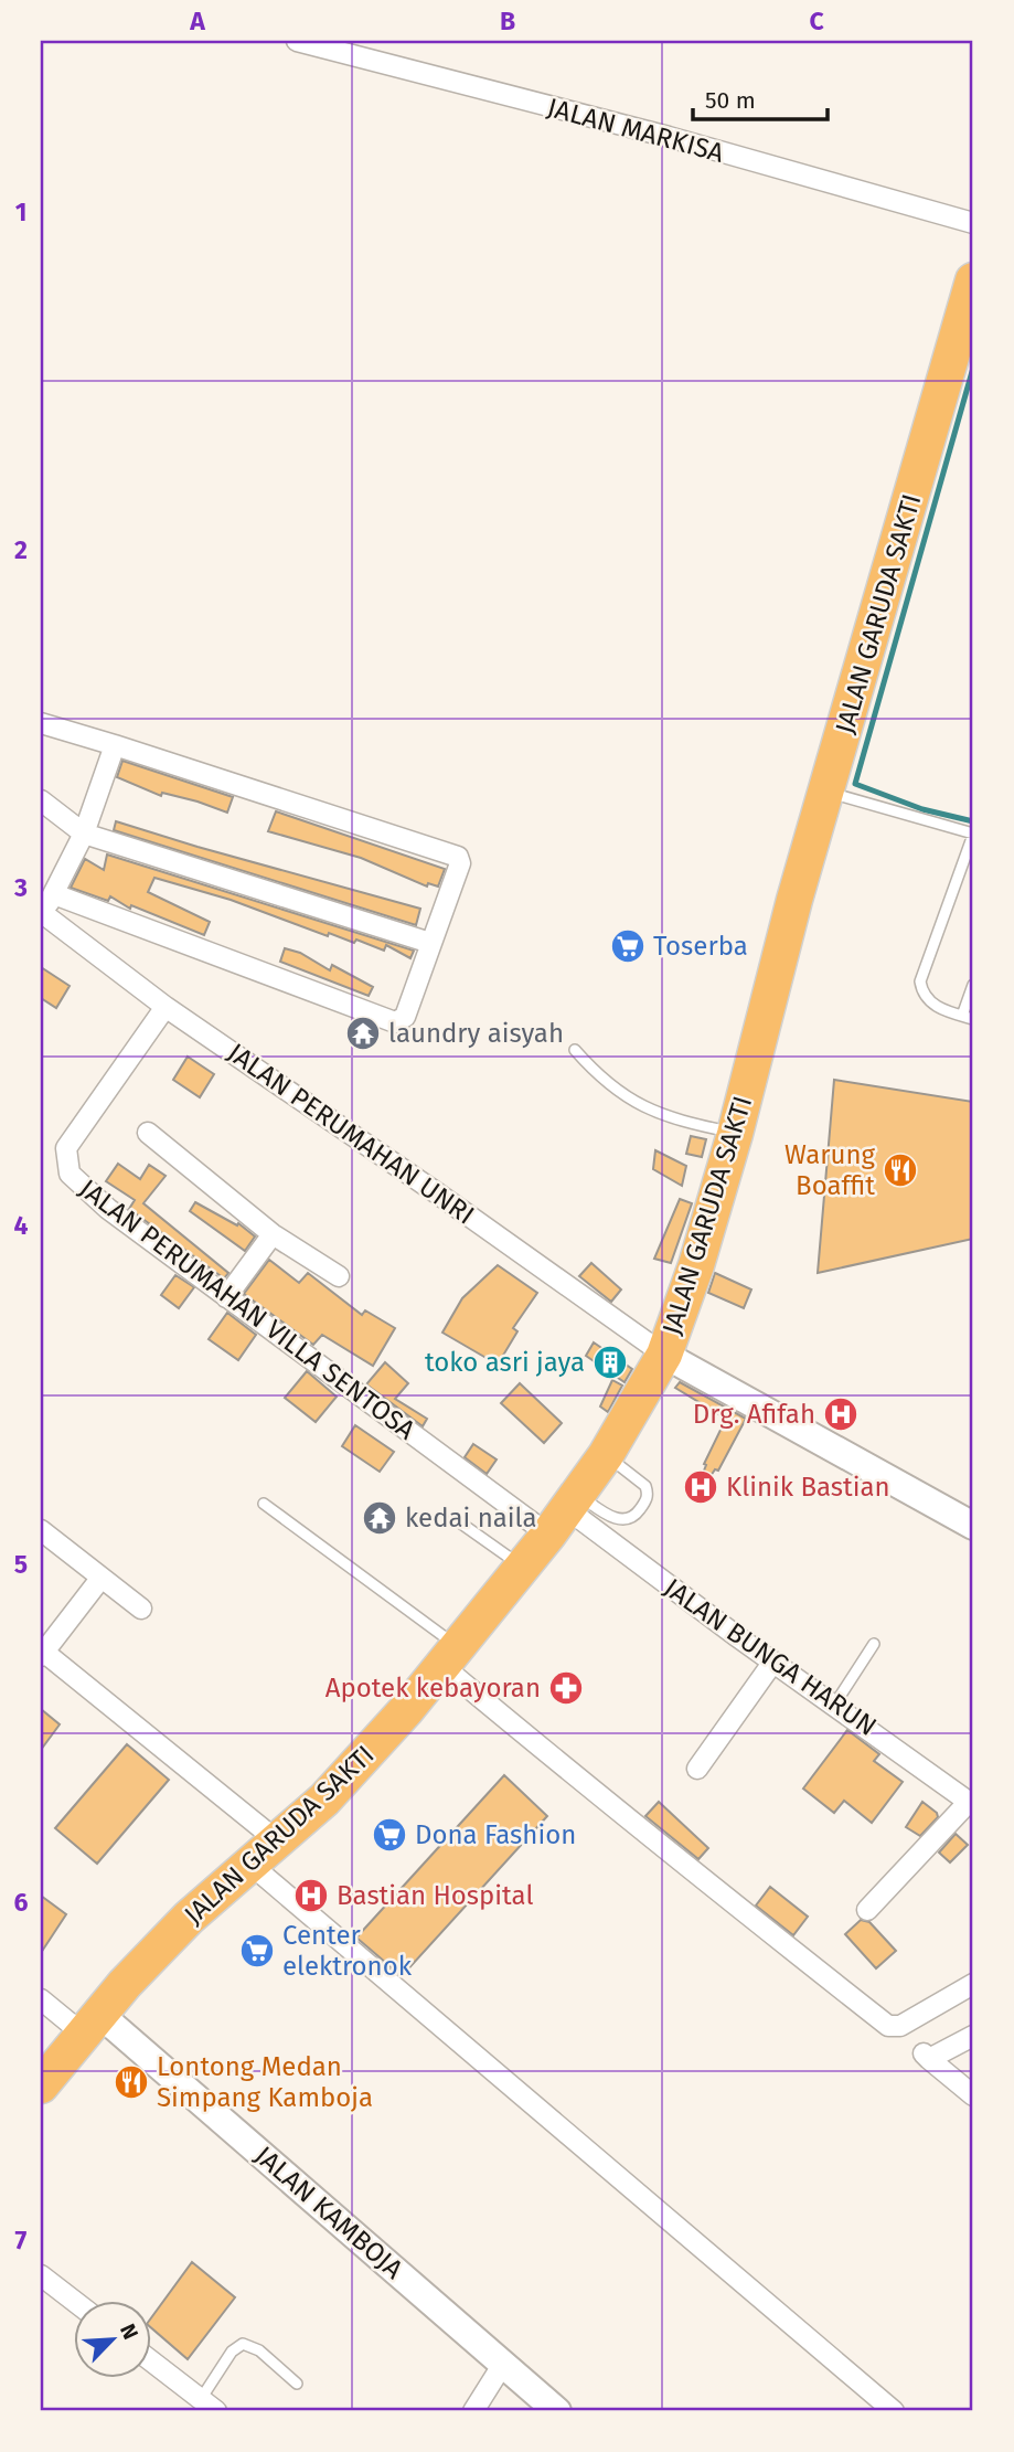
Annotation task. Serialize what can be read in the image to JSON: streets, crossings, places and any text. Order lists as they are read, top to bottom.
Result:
{
  "streets": {
    "highway": ["JALAN GARUDA SAKTI"],
    "street": [
      "JALAN MARKISA",
      "JALAN PERUMAHAN UNRI",
      "JALAN PERUMAHAN VILLA SENTOSA",
      "JALAN BUNGA HARUN",
      "JALAN KAMBOJA"
    ]
  },
  "crossings": [
    ["JALAN GARUDA SAKTI", "JALAN PERUMAHAN UNRI"],
    ["JALAN GARUDA SAKTI", "JALAN PERUMAHAN VILLA SENTOSA"],
    ["JALAN GARUDA SAKTI", "JALAN BUNGA HARUN"],
    ["JALAN GARUDA SAKTI", "JALAN KAMBOJA"],
    ["JALAN PERUMAHAN UNRI", "JALAN PERUMAHAN VILLA SENTOSA"],
    ["JALAN PERUMAHAN VILLA SENTOSA", "JALAN BUNGA HARUN"]
  ],
  "places": {
    "supermarket": ["Toserba", "Dona Fashion", "Center elektronok"],
    "temple": ["laundry aisyah", "kedai naila"],
    "restaurant": ["Warung Boaffit", "Lontong Medan Simpang Kamboja"],
    "building": ["toko asri jaya"],
    "hospital": ["Drg. Afifah", "Klinik Bastian", "Bastian Hospital"],
    "pharmacy": ["Apotek kebayoran"]
  },
  "scale_bar": "50 m",
  "north": "top right",
  "grid": {
    "columns": ["A", "B", "C"],
    "rows": [
      "1",
      "2",
      "3",
      "4",
      "5",
      "6",
      "7"
    ]
  }
}
